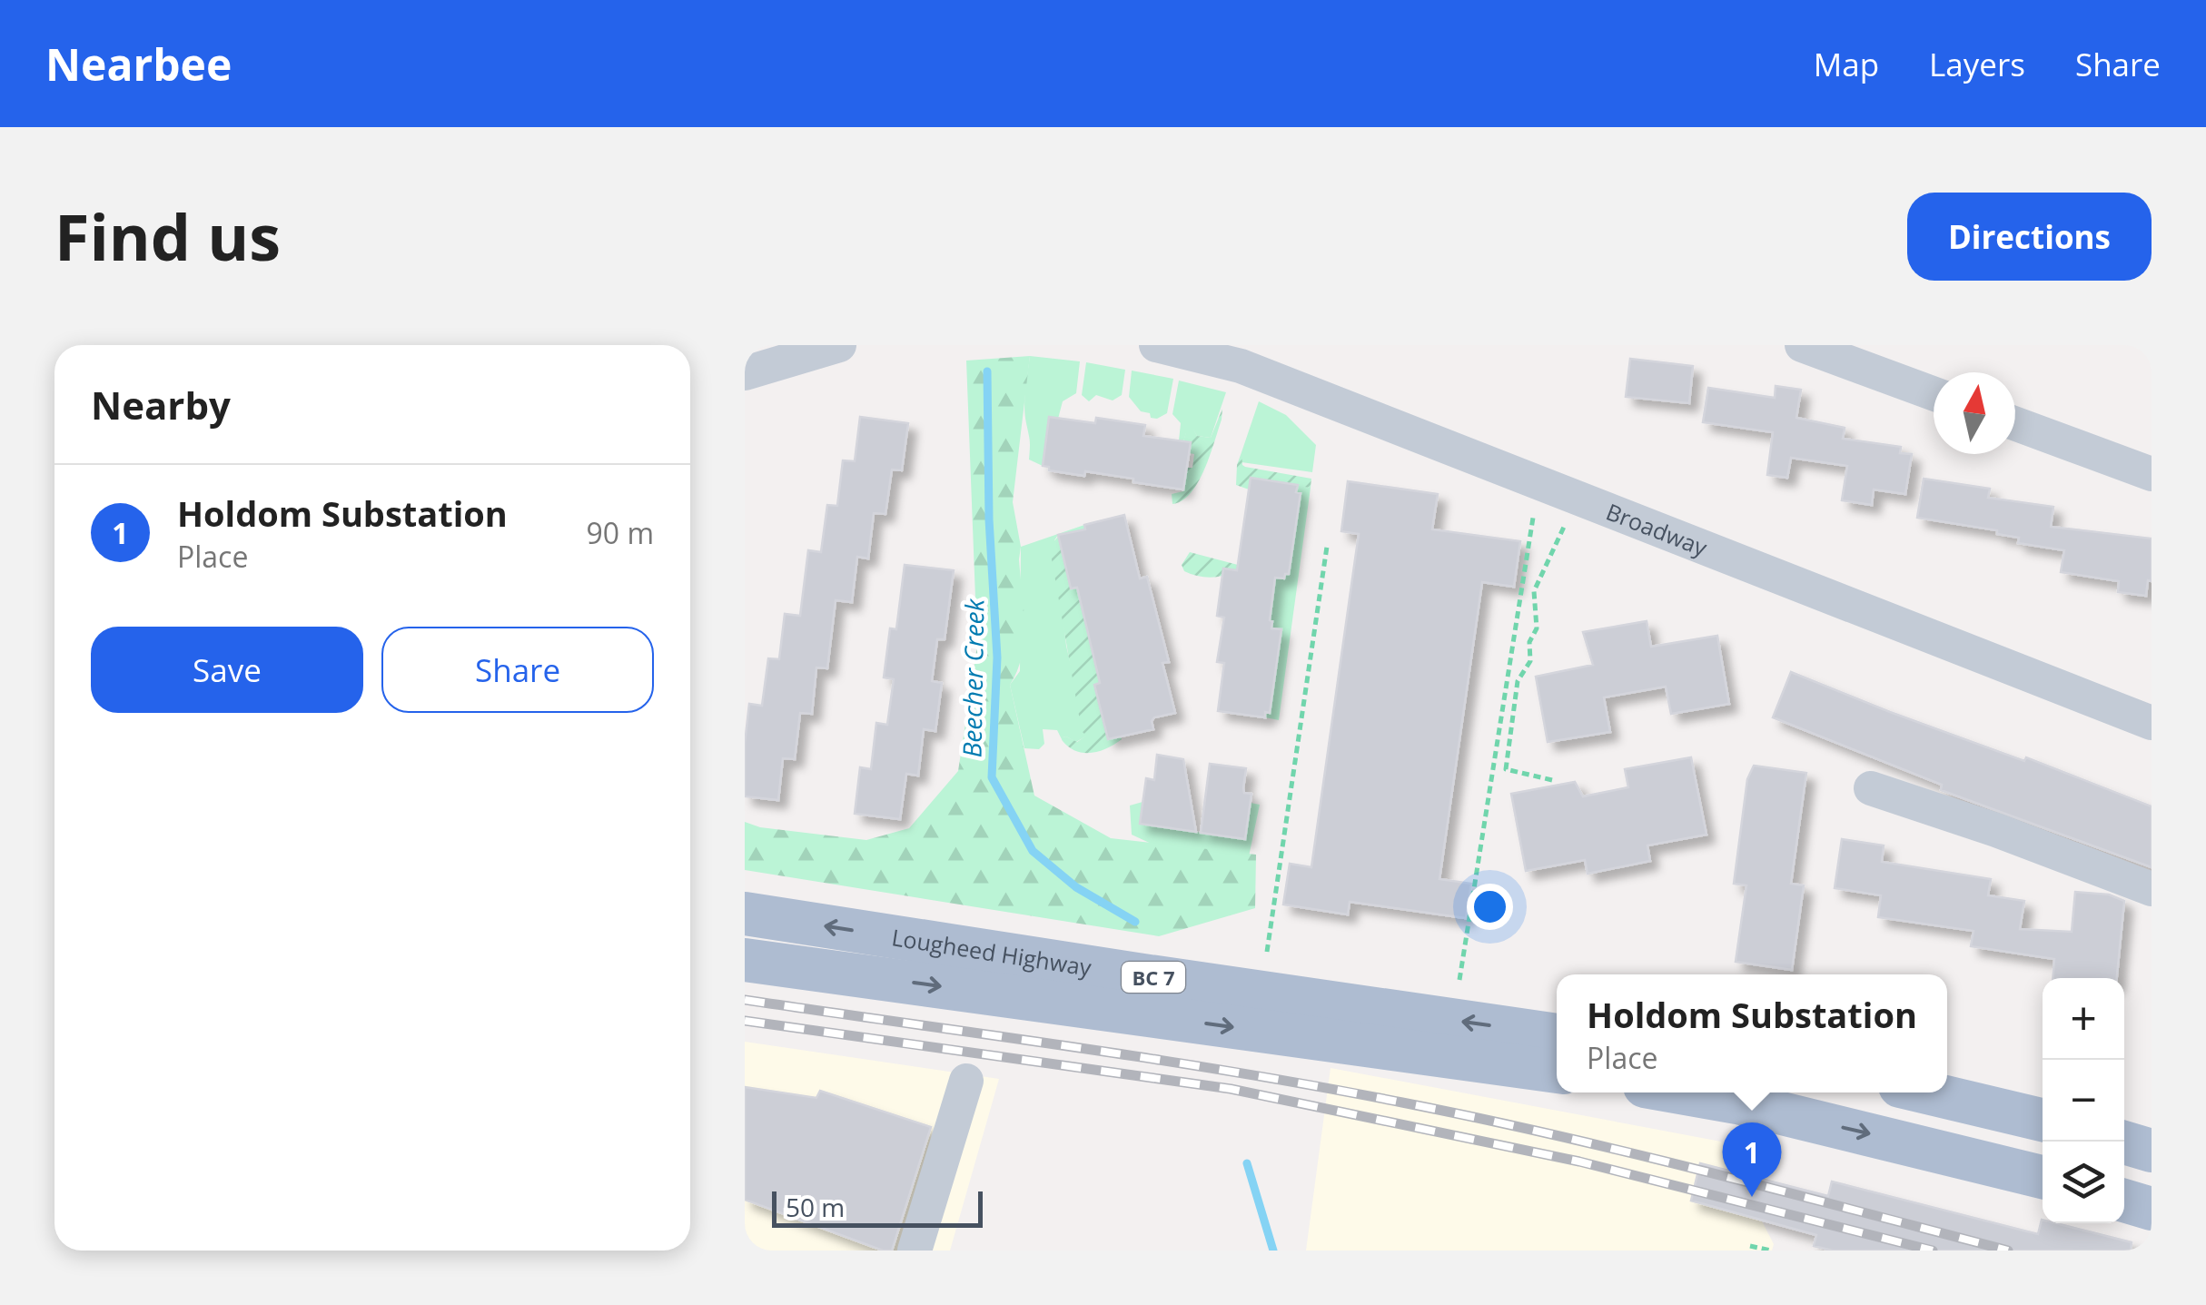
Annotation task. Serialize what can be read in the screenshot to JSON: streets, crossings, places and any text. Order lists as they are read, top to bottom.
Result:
{
  "streets": {
    "main road": ["Lougheed Highway", "BC 7"],
    "street": ["Broadway"]
  },
  "water": ["Beecher Creek"],
  "scale_bar": "50 m",
  "north": "top",
  "page": {
    "header": "Nearbee",
    "nav": ["Map", "Layers", "Share"],
    "title": "Find us",
    "buttons": [
      "Directions",
      ["Save", "Share"]
    ],
    "heading": "Nearby",
    "list": [
      {
        "mark": "1",
        "name": "Holdom Substation",
        "note": "Place",
        "value": "90 m"
      }
    ],
    "popup": ["Holdom Substation", "Place"],
    "map_buttons": ["+", "−"],
    "pins": "1",
    "scale": "50 m"
  }
}
